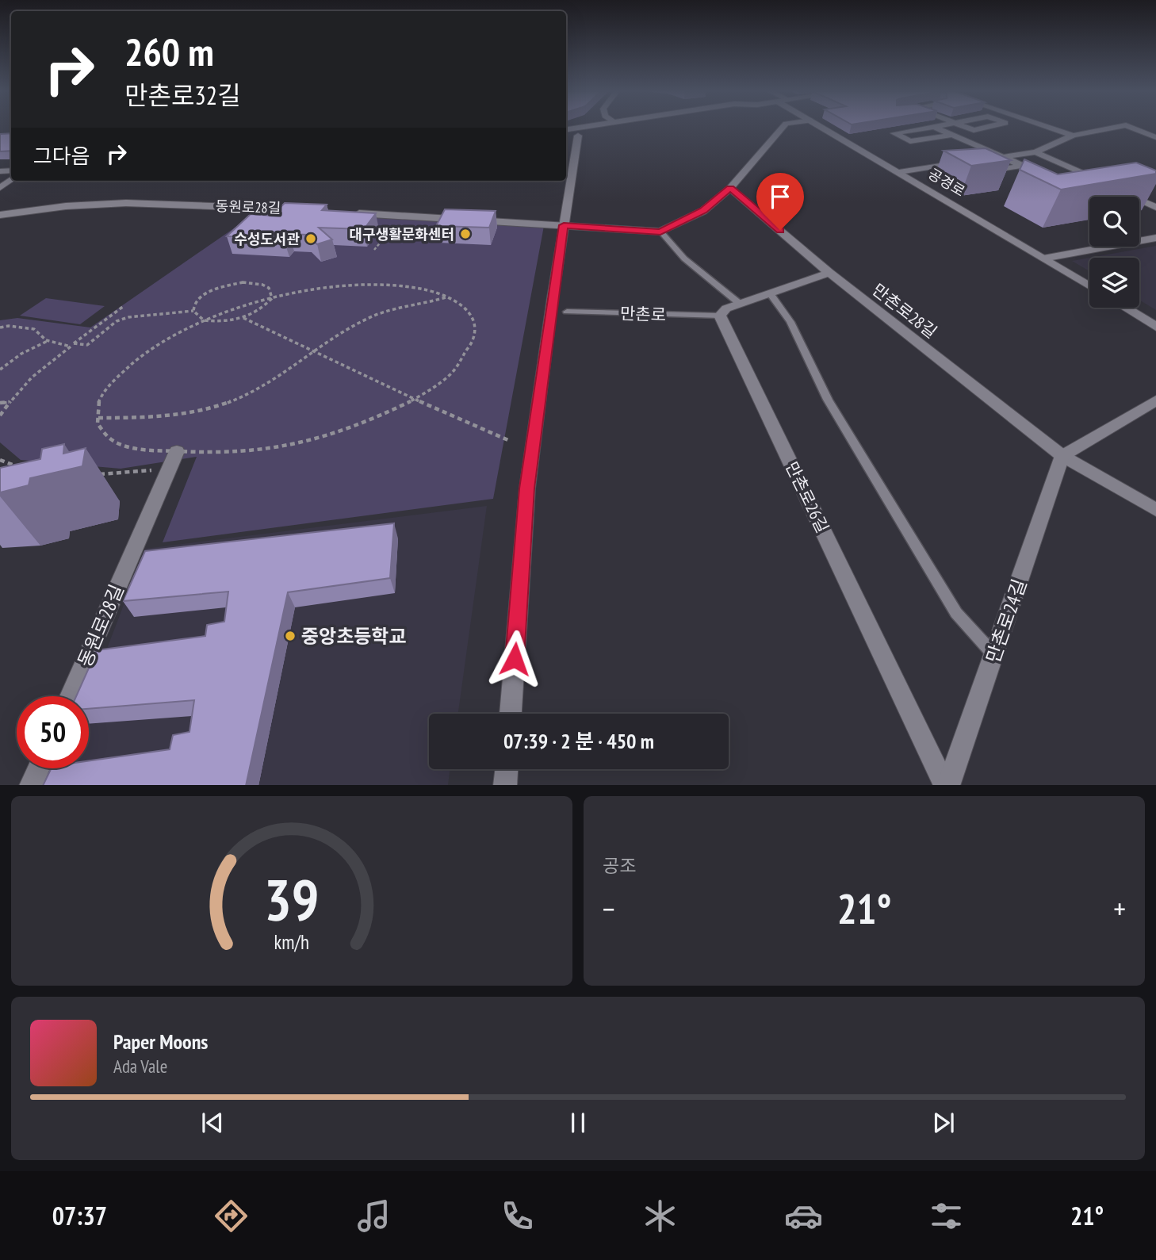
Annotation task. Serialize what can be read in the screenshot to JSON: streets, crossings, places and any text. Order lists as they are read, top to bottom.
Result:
{
  "streets": {
    "street": [
      "공경로",
      "동원로28길",
      "만촌로28길",
      "만촌로26길",
      "만촌로24길"
    ],
    "lane": ["만촌로"]
  },
  "crossings": [
    ["만촌로28길", "만촌로24길"],
    ["만촌로", "만촌로26길"],
    ["만촌로26길", "만촌로24길"]
  ],
  "places": ["대구생활문화센터", "수성도서관", "중앙초등학교"],
  "page": {
    "turn": ["260 m", "만촌로32길"],
    "then": "그다음",
    "limit": "50",
    "trip": "07:39 · 2 분 · 450 m",
    "tile": "공조",
    "heat": ["−", "21°", "+"],
    "song": ["Paper Moons", "Ada Vale"],
    "tabs": ["07:37", "21°"],
    "gauge": ["39", "km/h"]
  }
}
